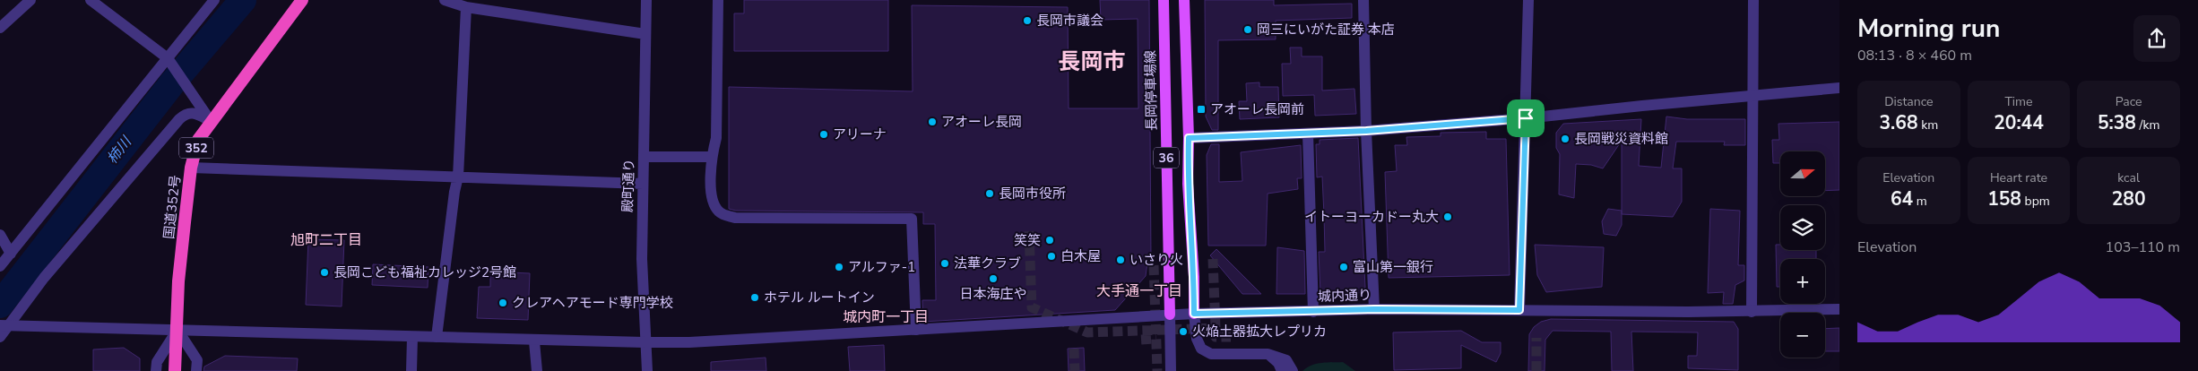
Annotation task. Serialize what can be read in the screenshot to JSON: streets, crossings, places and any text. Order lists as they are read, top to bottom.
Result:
{
  "streets": {
    "highway": ["352", "国道352号"],
    "main road": ["長岡停車場線", "36"],
    "street": ["殿町通り", "城内通り"]
  },
  "crossings": [
    ["長岡停車場線", "城内通り"],
    ["36", "城内通り"],
    ["殿町通り", "城内通り"],
    ["国道352号", "城内通り"]
  ],
  "districts": [
    "長岡市",
    "旭町二丁目",
    "大手通一丁目",
    "城内町一丁目"
  ],
  "water": ["柿川"],
  "places": {
    "other": [
      "長岡市議会",
      "岡三にいがた証券 本店",
      "アオーレ長岡",
      "アリーナ",
      "長岡戦災資料館",
      "長岡市役所",
      "イトーヨーカドー丸大",
      "笑笑",
      "白木屋",
      "いさり火",
      "法華クラブ",
      "アルファ-1",
      "富山第一銀行",
      "長岡こども福祉カレッジ2号館",
      "日本海庄や",
      "ホテル ルートイン",
      "クレアヘアモード専門学校",
      "火焔土器拡大レプリカ"
    ],
    "transit": ["アオーレ長岡前"]
  },
  "north": "right",
  "page": {
    "heading": ["Morning run", "08:13 · 8 × 460 m"],
    "stats": [
      ["Distance", "3.68 km"],
      ["Time", "20:44"],
      ["Pace", "5:38 /km"],
      ["Elevation", "64 m"],
      ["Heart rate", "158 bpm"],
      ["kcal", "280"]
    ],
    "map_buttons": ["+", "−"],
    "chart": ["Elevation", "103–110 m"]
  }
}
